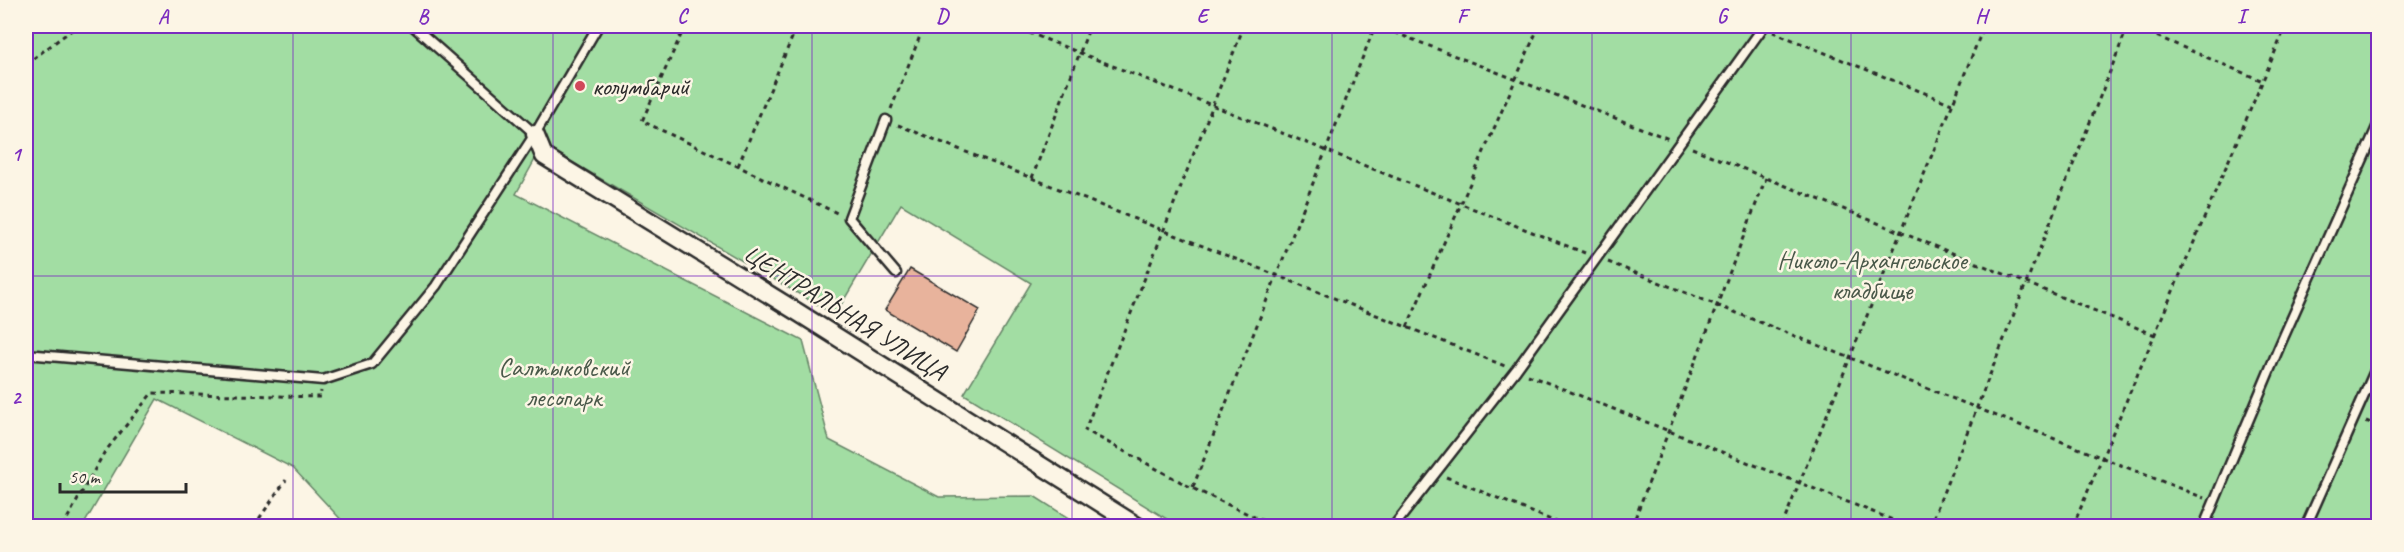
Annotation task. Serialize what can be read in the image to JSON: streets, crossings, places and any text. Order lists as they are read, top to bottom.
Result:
{
  "streets": {
    "street": ["ЦЕНТРАЛЬНАЯ УЛИЦА"]
  },
  "parks": ["Николо-Архангельское кладбище", "Салтыковский лесопарк"],
  "places": ["колумбарий"],
  "scale_bar": "50 m",
  "grid": {
    "columns": [
      "A",
      "B",
      "C",
      "D",
      "E",
      "F",
      "G",
      "H",
      "I"
    ],
    "rows": ["1", "2"]
  }
}
